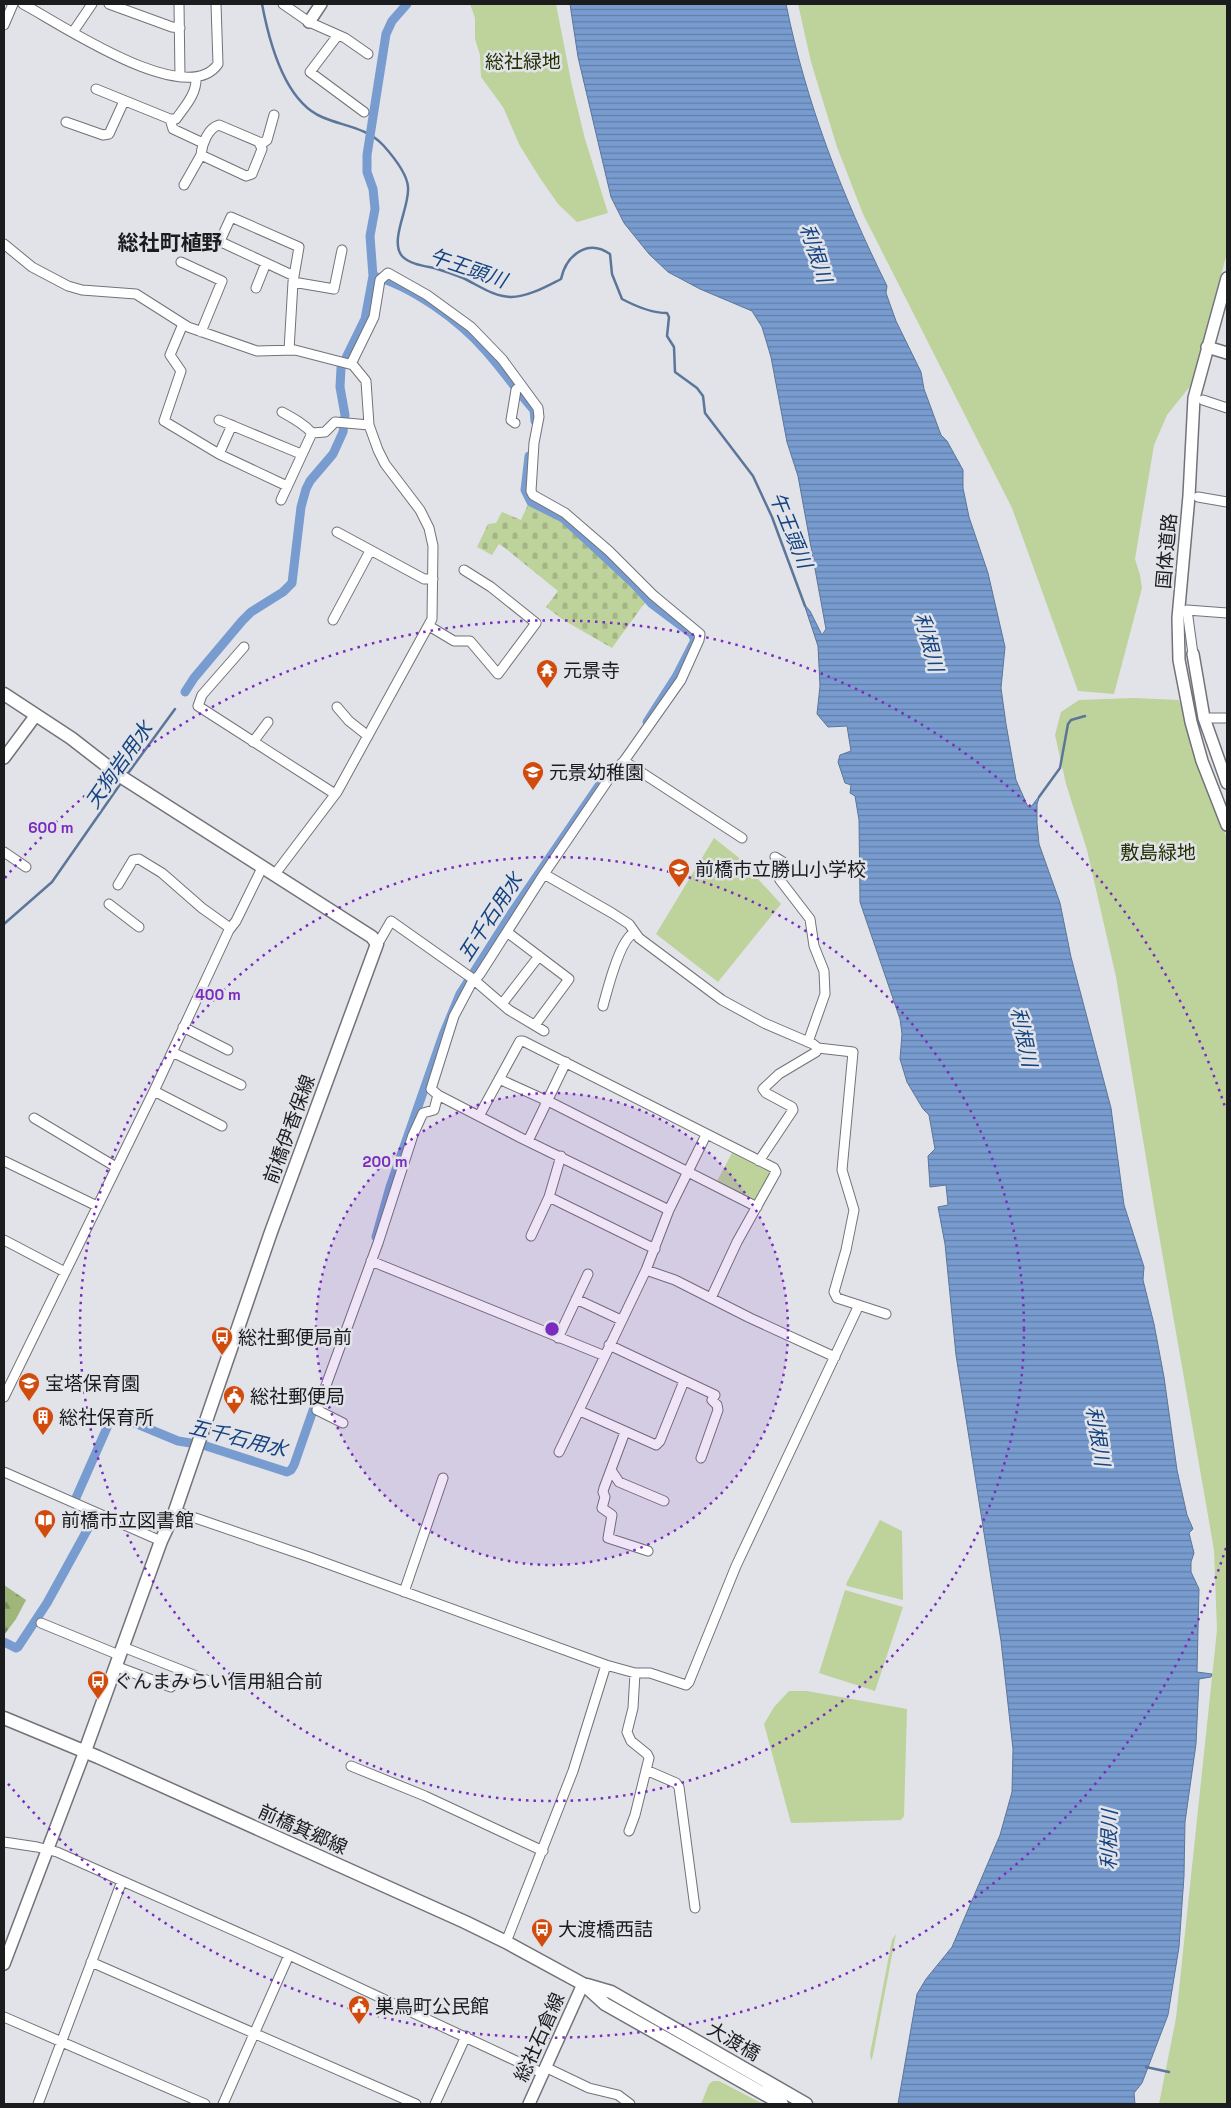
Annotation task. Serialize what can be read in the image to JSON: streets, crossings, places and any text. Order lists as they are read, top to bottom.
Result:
{
  "streets": {
    "main road": ["前橋伊香保線", "前橋箕郷線", "大渡橋"],
    "street": ["国体道路", "総社石倉線"]
  },
  "crossings": [
    ["前橋伊香保線", "前橋箕郷線"],
    ["前橋箕郷線", "総社石倉線"],
    ["前橋箕郷線", "大渡橋"]
  ],
  "districts": ["総社町植野"],
  "water": [
    "利根川",
    "午王頭川",
    "天狗岩用水",
    "五千石用水"
  ],
  "parks": ["総社緑地", "敷島緑地"],
  "places": {
    "temple": ["元景寺"],
    "school or university": ["元景幼稚園", "前橋市立勝山小学校", "宝塔保育園"],
    "bus stop": ["総社郵便局前", "ぐんまみらい信用組合前", "大渡橋西詰"],
    "public building": ["総社郵便局", "巣鳥町公民館"],
    "building": ["総社保育所"],
    "library": ["前橋市立図書館"]
  },
  "rings": ["600 m", "400 m", "200 m"]
}
